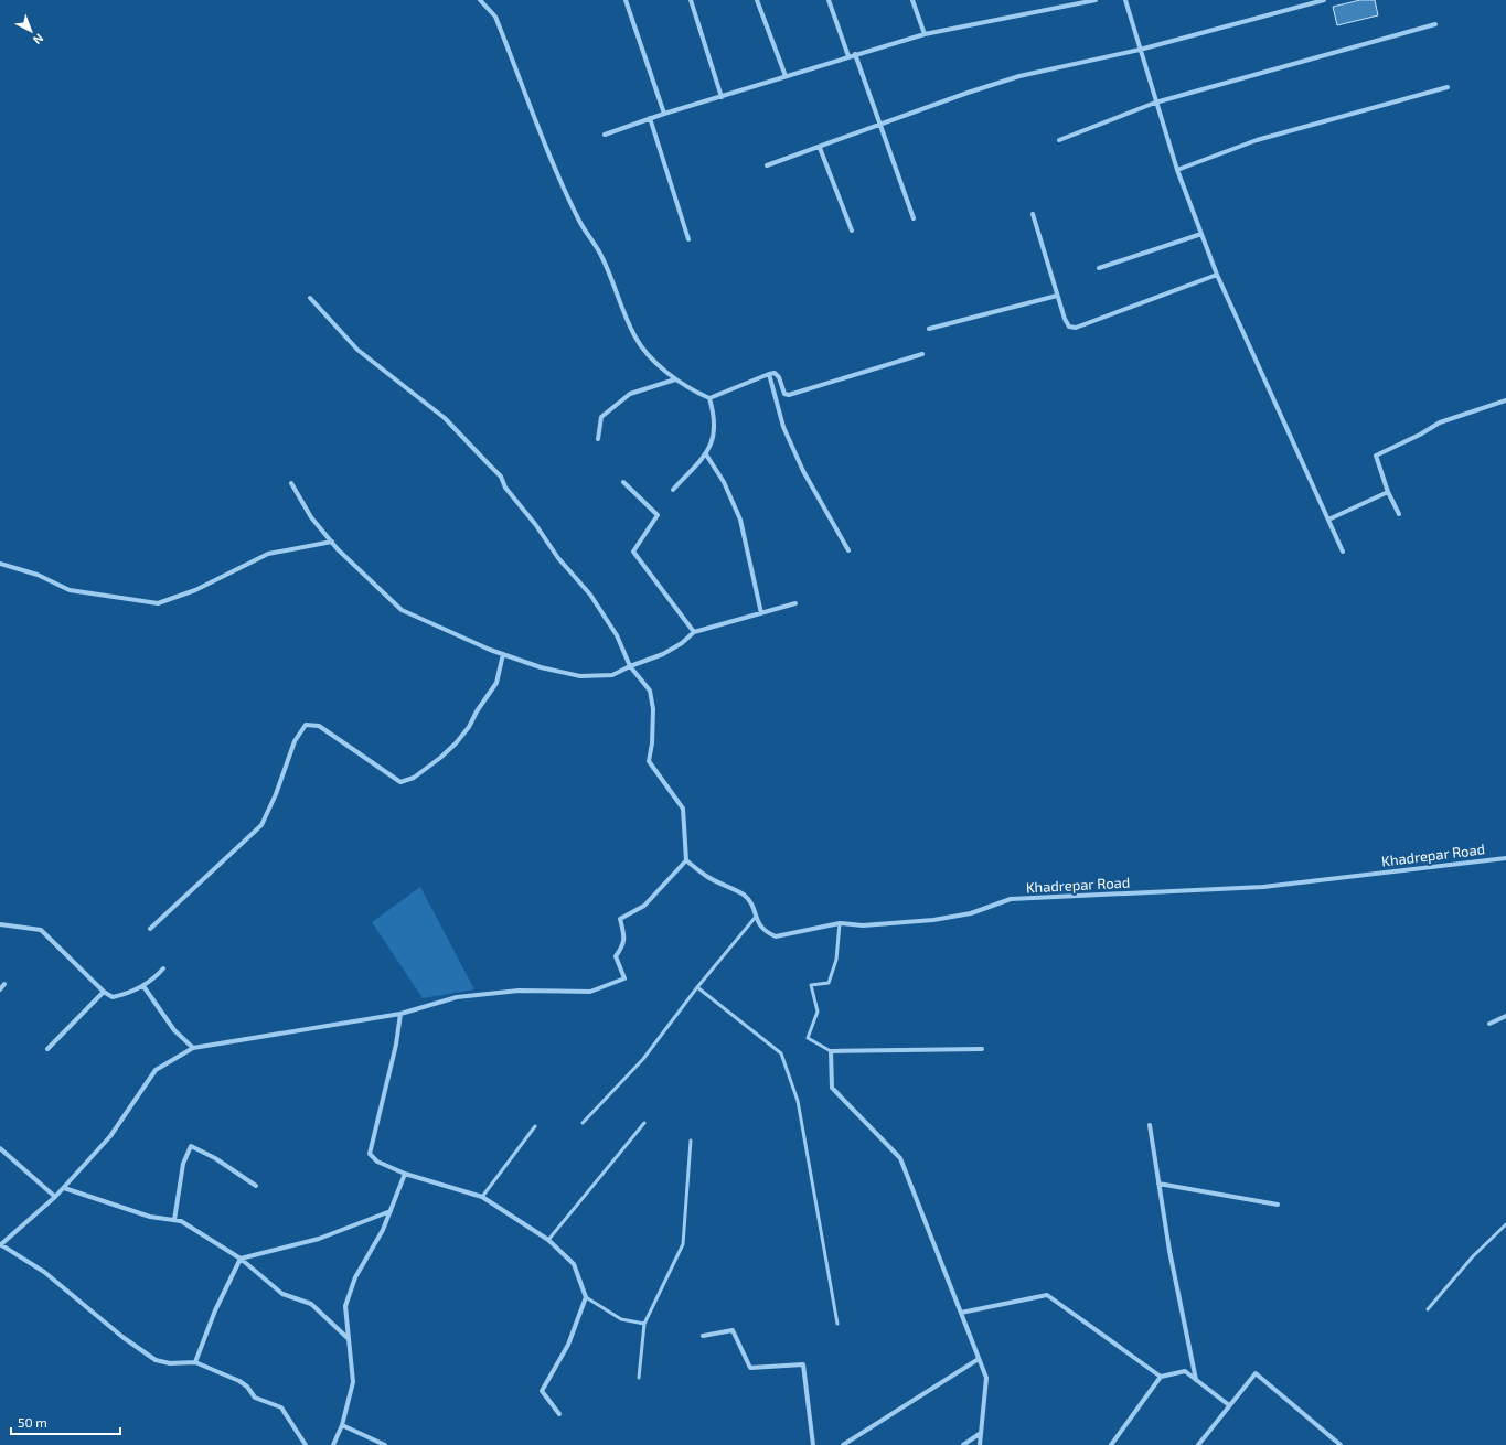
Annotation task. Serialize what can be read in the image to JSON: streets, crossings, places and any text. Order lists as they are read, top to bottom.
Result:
{
  "streets": {
    "street": ["Khadrepar Road"]
  },
  "scale_bar": "50 m",
  "north": "bottom right"
}
